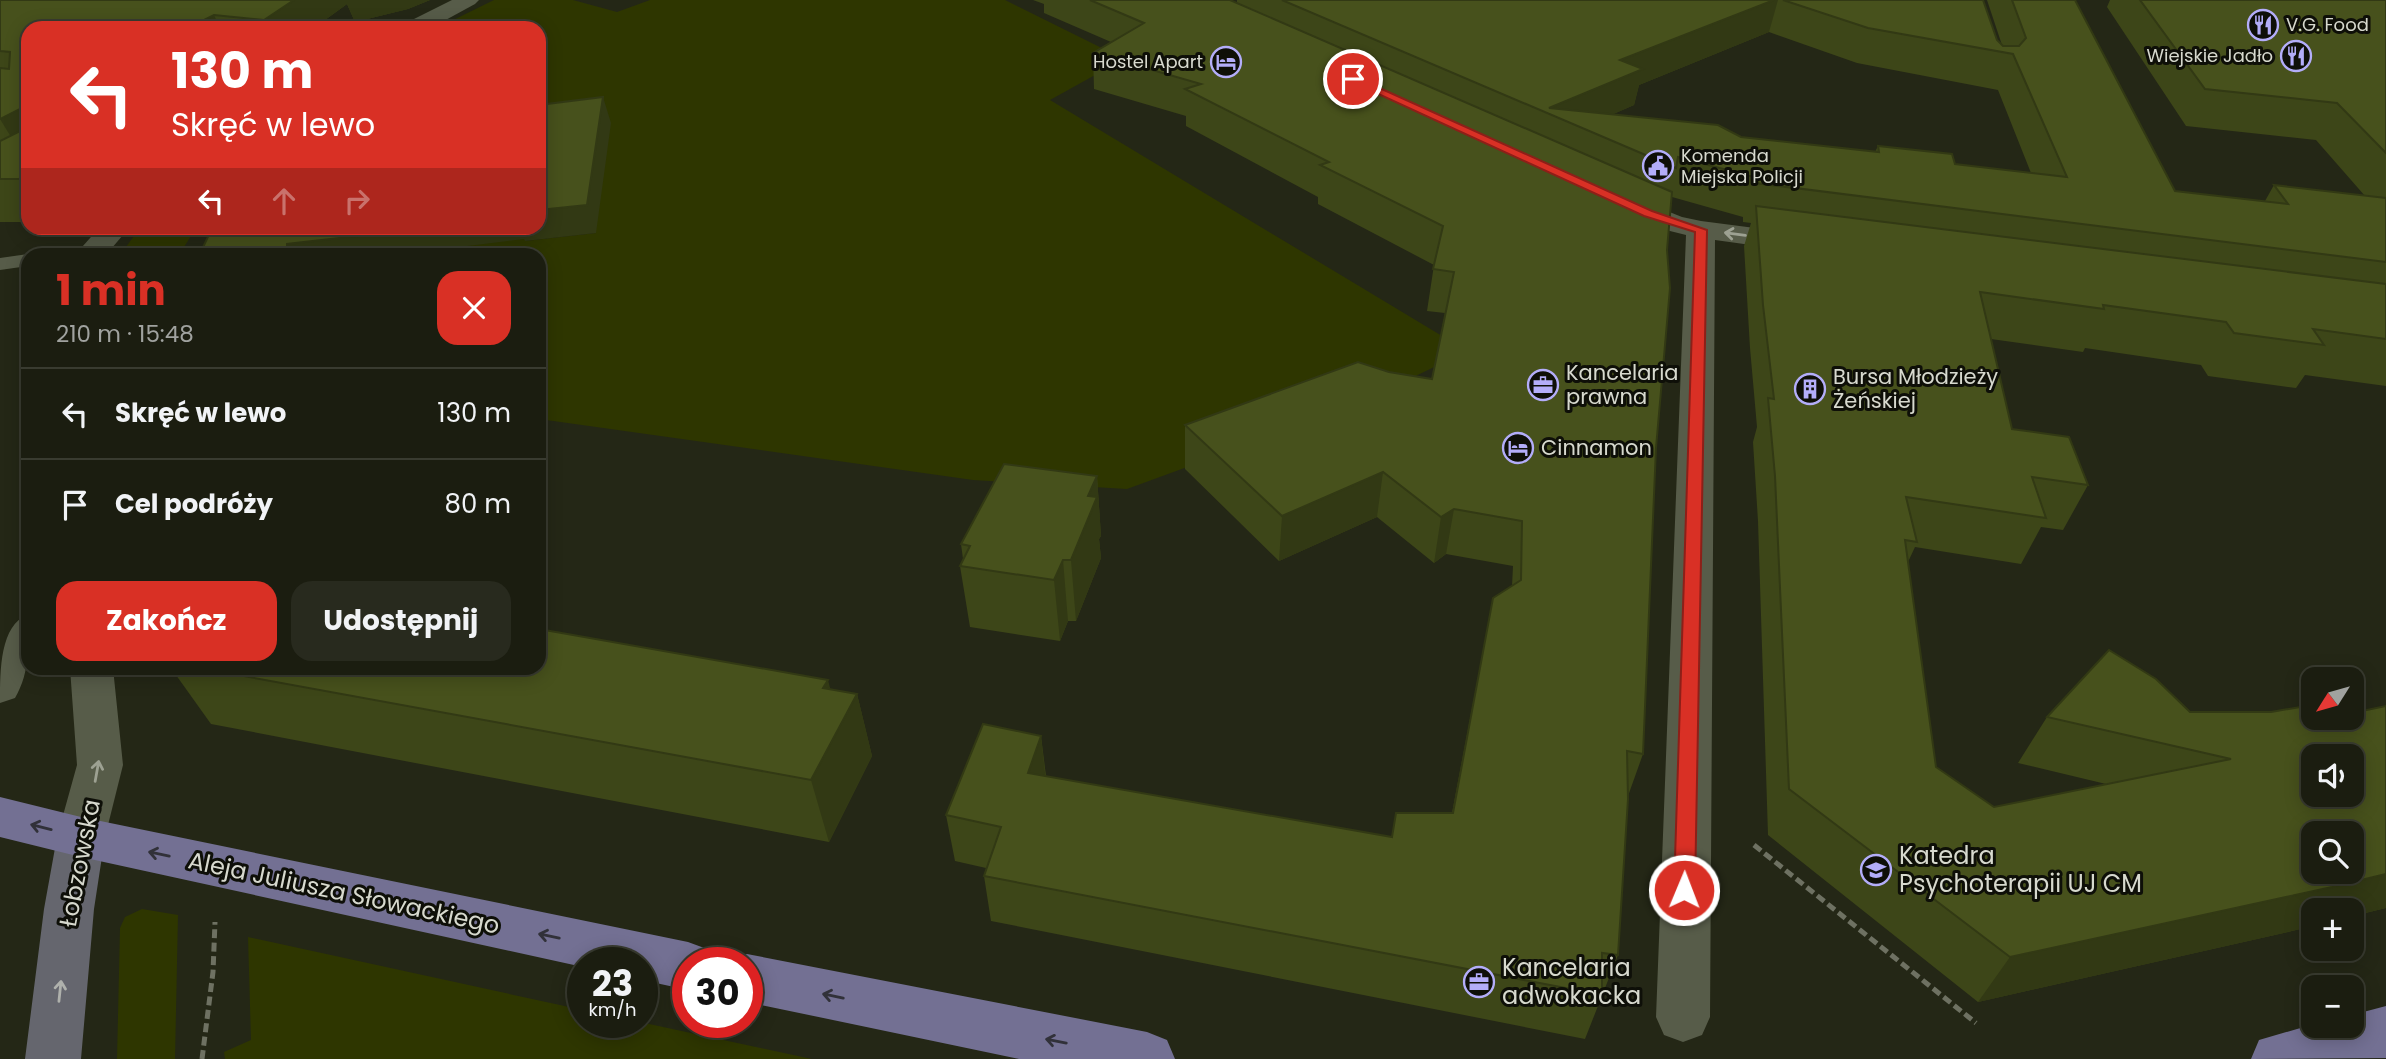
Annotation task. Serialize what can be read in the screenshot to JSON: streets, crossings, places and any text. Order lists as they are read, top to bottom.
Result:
{
  "streets": {
    "main road": ["Aleja Juliusza Słowackiego"],
    "street": ["Łobzowska"]
  },
  "crossings": [
    ["Łobzowska", "Aleja Juliusza Słowackiego"]
  ],
  "one_way": ["Łobzowska", "Aleja Juliusza Słowackiego"],
  "places": {
    "restaurant": ["V.G. Food", "Wiejskie Jadło"],
    "hotel": ["Hostel Apart", "Cinnamon"],
    "public building": ["Komenda Miejska Policji"],
    "office": ["Kancelaria prawna", "Kancelaria adwokacka"],
    "building": ["Bursa Młodzieży Żeńskiej"],
    "school or university": ["Katedra Psychoterapii UJ CM"]
  },
  "north": "bottom left",
  "page": {
    "turn": ["130 m", "Skręć w lewo"],
    "heading": ["1 min", "210 m · 15:48"],
    "list": [
      {
        "name": "Skręć w lewo",
        "value": "130 m"
      },
      {
        "name": "Cel podróży",
        "value": "80 m"
      }
    ],
    "buttons": ["Zakończ", "Udostępnij"],
    "map_buttons": ["+", "−"],
    "speed": "23 km/h",
    "limit": "30"
  }
}
